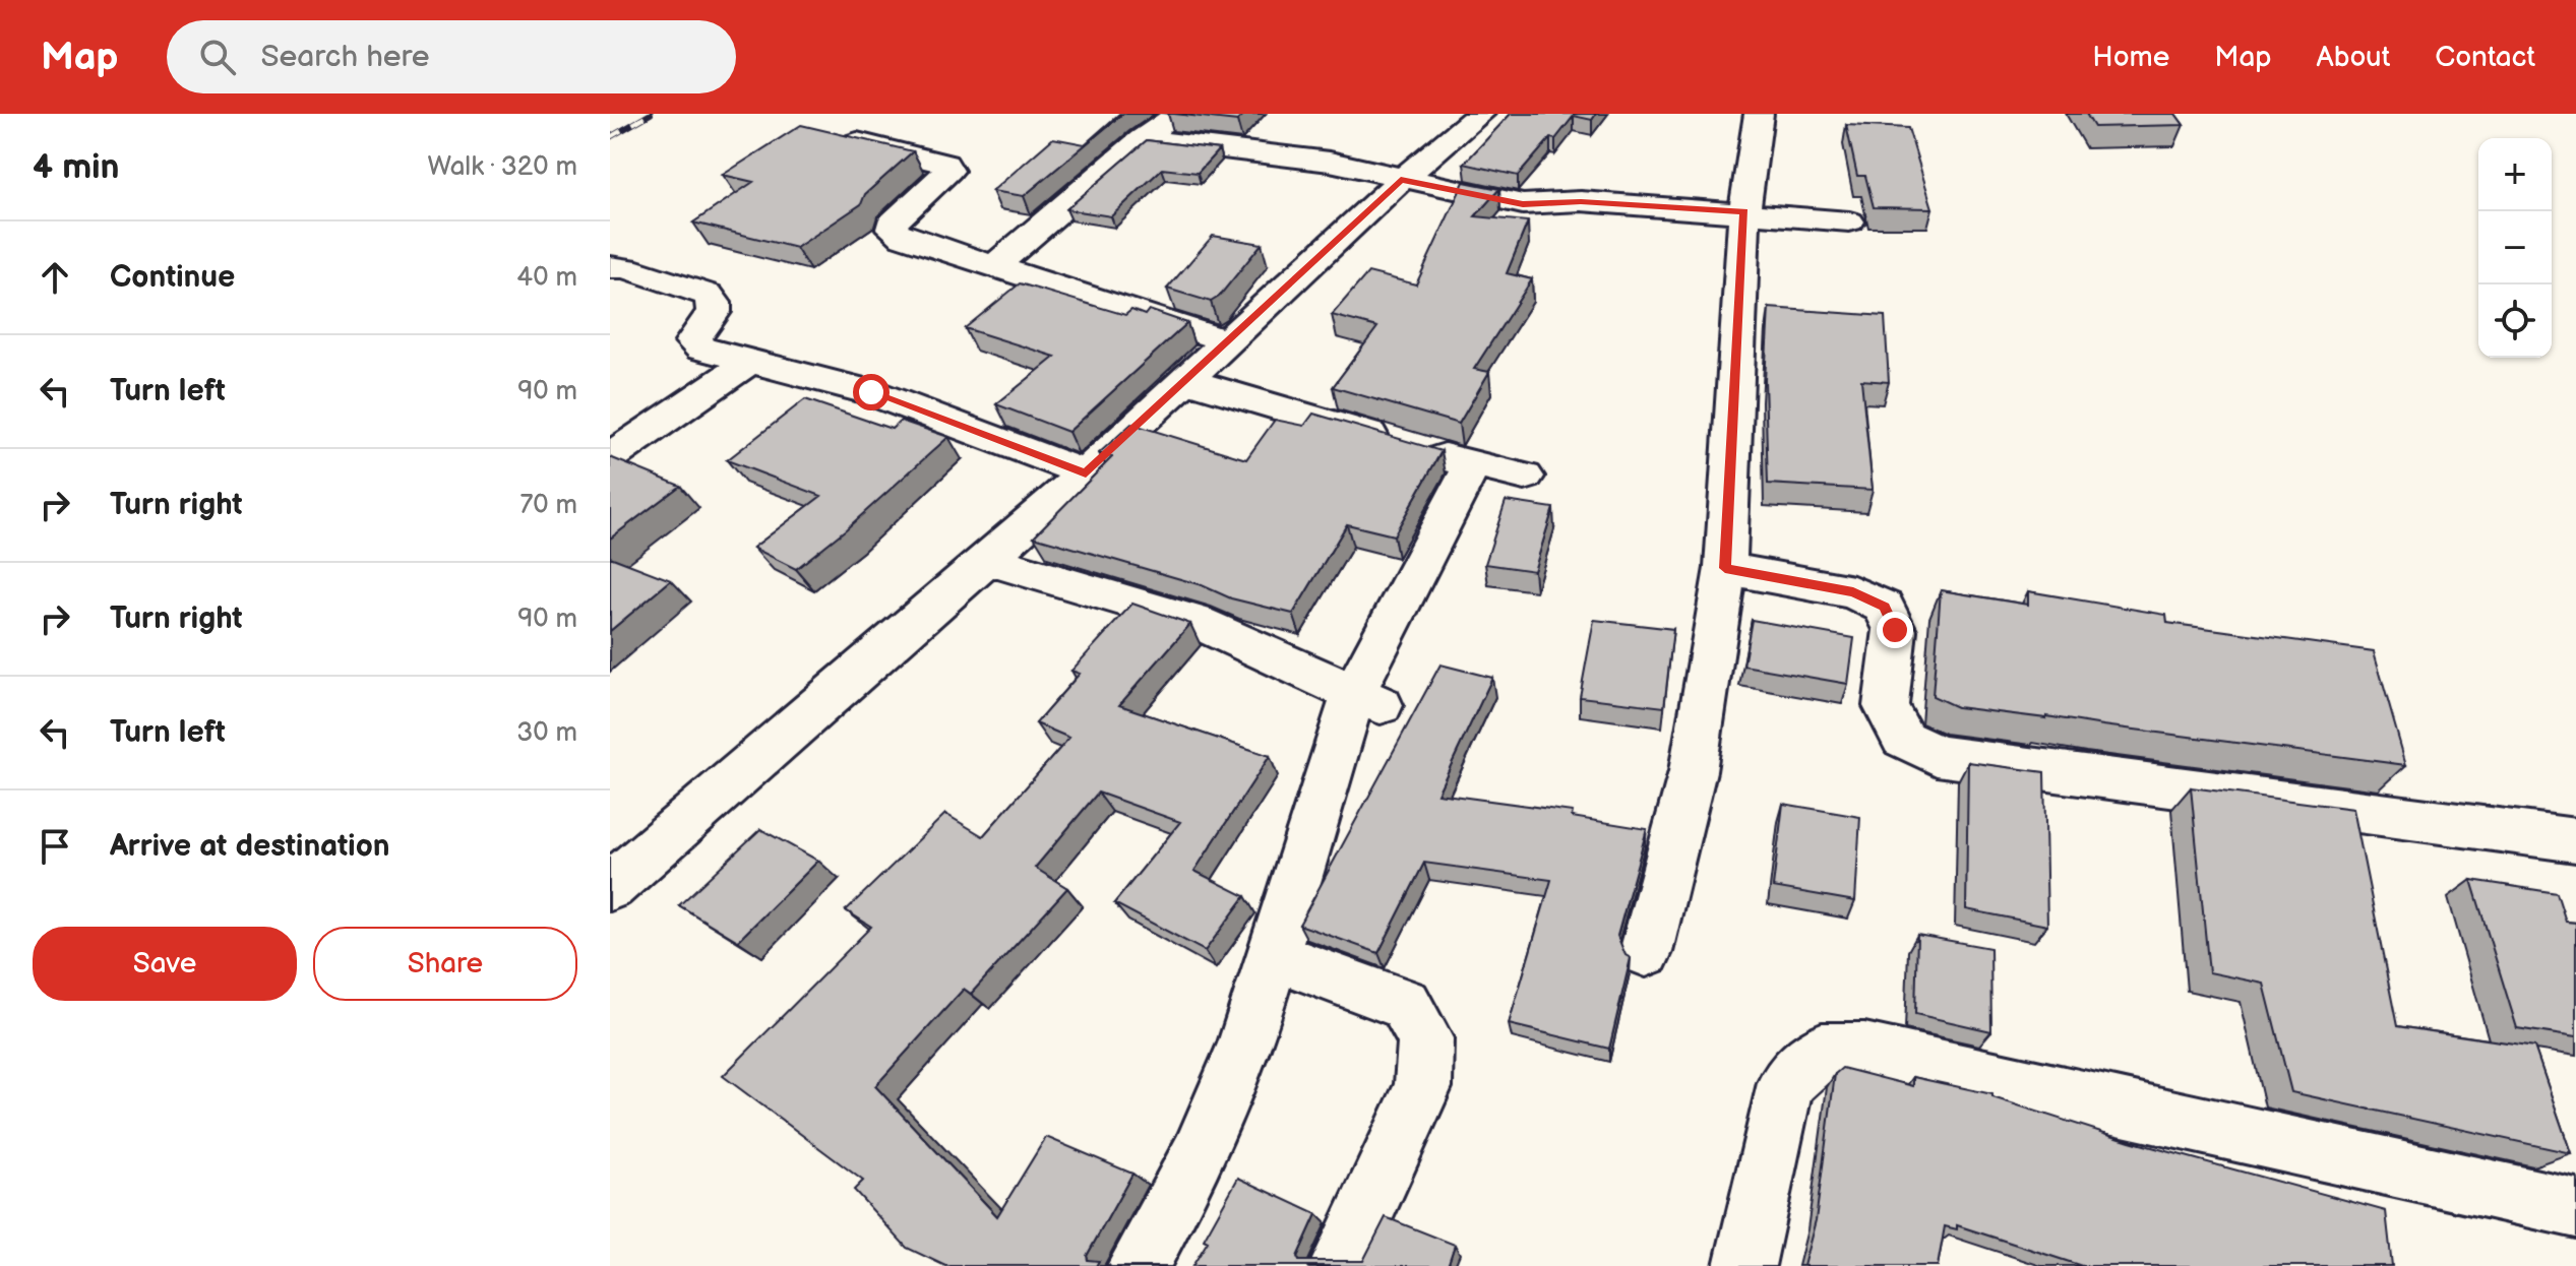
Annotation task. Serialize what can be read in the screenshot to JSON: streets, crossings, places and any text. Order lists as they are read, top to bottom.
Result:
{
  "page": {
    "header": "Map",
    "search": "Search here",
    "nav": [
      "Home",
      "Map",
      "About",
      "Contact"
    ],
    "heading": ["4 min", "Walk · 320 m"],
    "map_buttons": ["+", "−"],
    "list": [
      ["Continue", "40 m"],
      ["Turn left", "90 m"],
      ["Turn right", "70 m"],
      ["Turn right", "90 m"],
      ["Turn left", "30 m"],
      "Arrive at destination"
    ],
    "buttons": ["Save", "Share"]
  }
}
